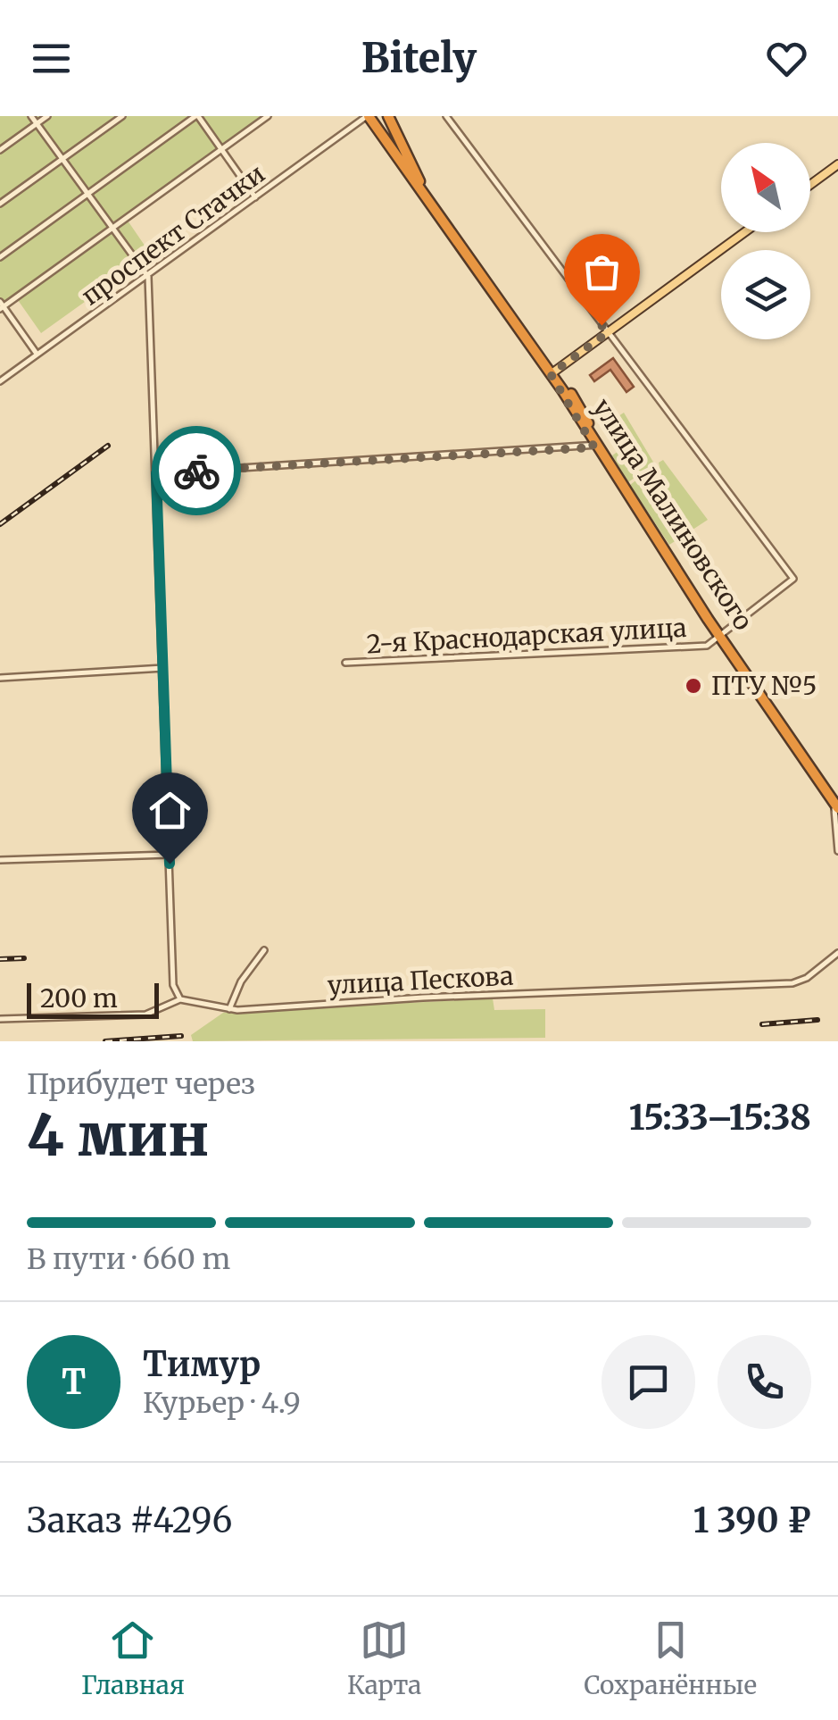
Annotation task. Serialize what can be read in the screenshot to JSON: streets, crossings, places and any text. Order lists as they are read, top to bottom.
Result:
{
  "streets": {
    "highway": ["улица Малиновского"],
    "street": ["проспект Стачки", "2-я Краснодарская улица", "улица Пескова"]
  },
  "crossings": [
    ["проспект Стачки", "улица Малиновского"],
    ["улица Малиновского", "2-я Краснодарская улица"]
  ],
  "places": ["ПТУ №5"],
  "scale_bar": "200 m",
  "north": "top left",
  "page": {
    "header": "Bitely",
    "scale": "200 m",
    "heading": ["4 мин", "Прибудет через", "15:33–15:38"],
    "panel": [
      "Тимур",
      "Курьер · 4.9",
      "Заказ #4296",
      "1 390 ₽"
    ],
    "bar": "В пути · 660 m",
    "round": "Т",
    "tabs": ["Главная", "Карта", "Сохранённые"]
  }
}
